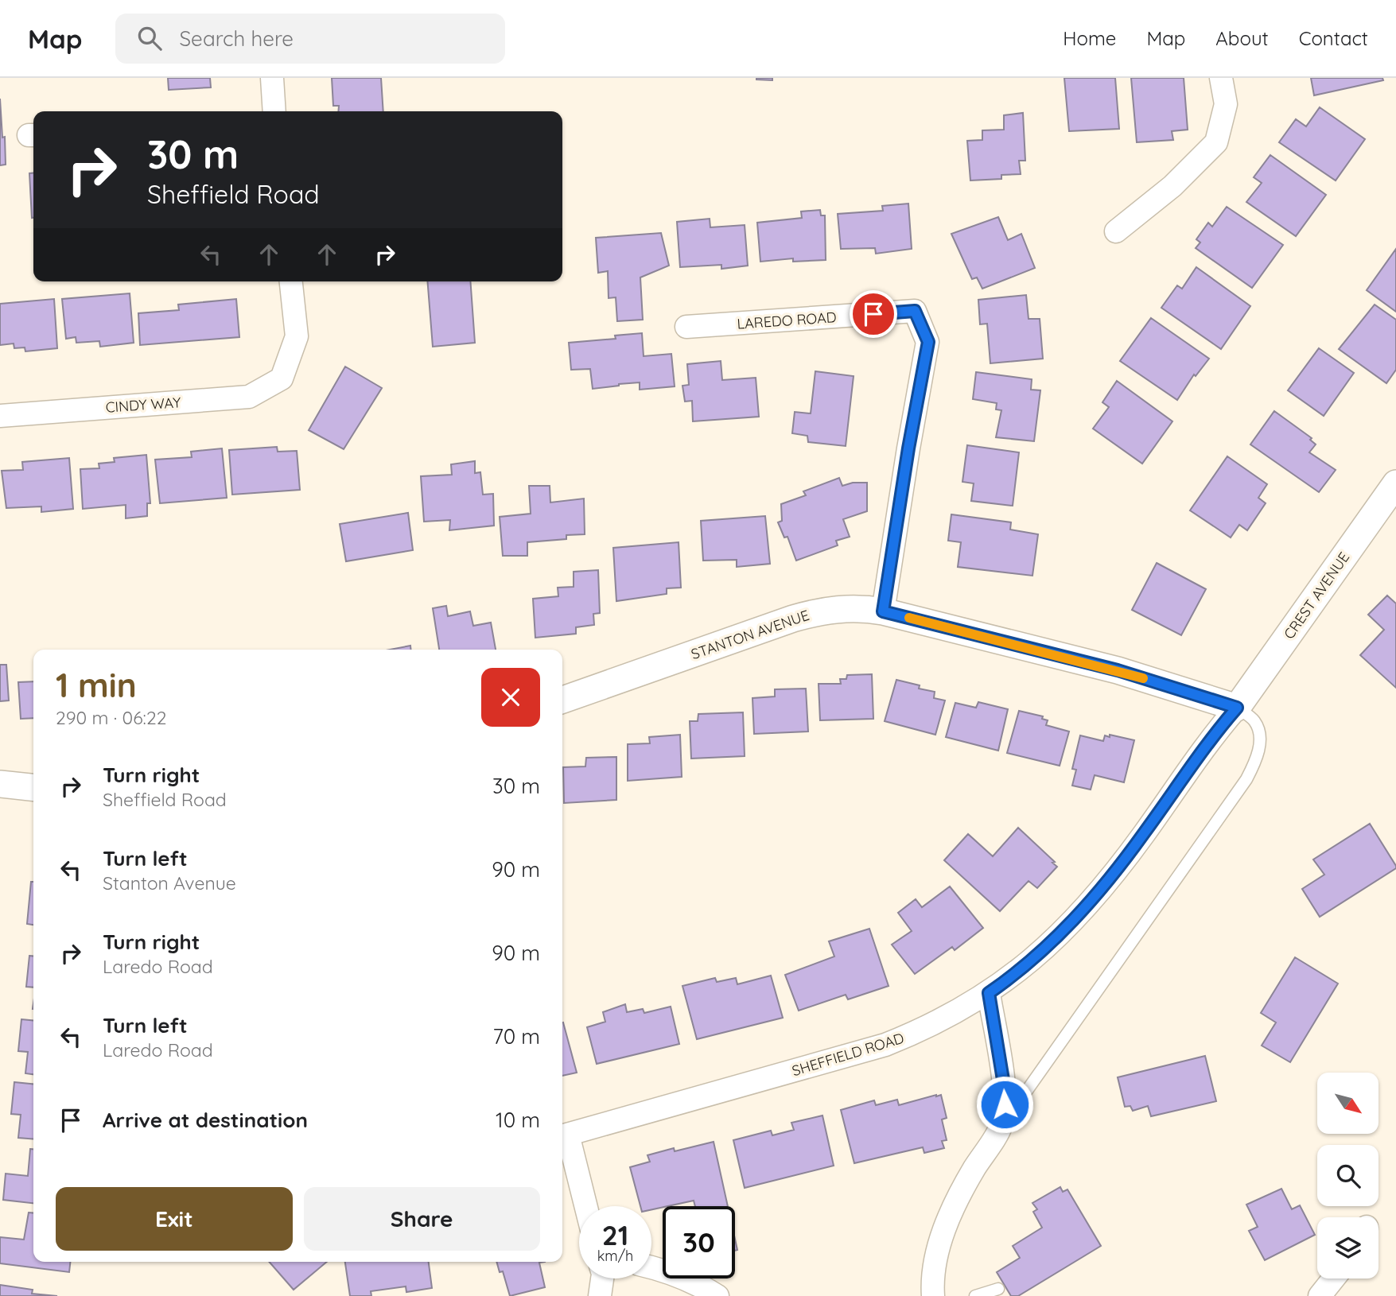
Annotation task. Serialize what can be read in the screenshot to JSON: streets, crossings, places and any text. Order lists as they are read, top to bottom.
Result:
{
  "streets": {
    "street": [
      "LAREDO ROAD",
      "CINDY WAY",
      "CREST AVENUE",
      "STANTON AVENUE",
      "SHEFFIELD ROAD"
    ]
  },
  "crossings": [
    ["LAREDO ROAD", "STANTON AVENUE"],
    ["CREST AVENUE", "STANTON AVENUE"],
    ["CREST AVENUE", "SHEFFIELD ROAD"],
    ["STANTON AVENUE", "SHEFFIELD ROAD"]
  ],
  "north": "bottom right",
  "page": {
    "header": "Map",
    "search": "Search here",
    "nav": [
      "Home",
      "Map",
      "About",
      "Contact"
    ],
    "turn": ["30 m", "Sheffield Road"],
    "heading": ["1 min", "290 m · 06:22"],
    "list": [
      {
        "name": "Turn right",
        "note": "Sheffield Road",
        "value": "30 m"
      },
      {
        "name": "Turn left",
        "note": "Stanton Avenue",
        "value": "90 m"
      },
      {
        "name": "Turn right",
        "note": "Laredo Road",
        "value": "90 m"
      },
      {
        "name": "Turn left",
        "note": "Laredo Road",
        "value": "70 m"
      },
      {
        "name": "Arrive at destination",
        "value": "10 m"
      }
    ],
    "buttons": ["Exit", "Share"],
    "speed": "21 km/h",
    "limit": "30"
  }
}
